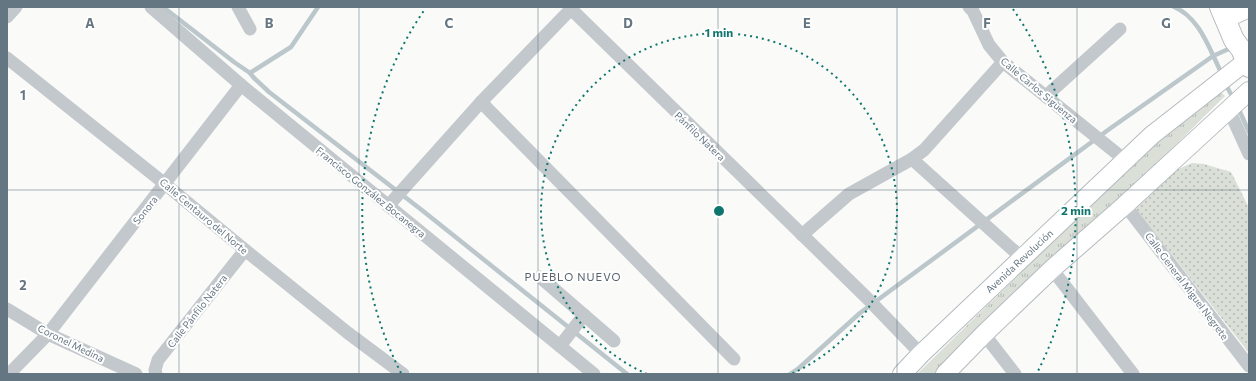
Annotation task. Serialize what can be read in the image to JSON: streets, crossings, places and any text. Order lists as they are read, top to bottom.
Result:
{
  "streets": {
    "street": [
      "Calle Carlos Sigüenza",
      "Pánfilo Natera",
      "Francisco González Bocanegra",
      "Sonora",
      "Calle Centauro del Norte",
      "Avenida Revolución",
      "Calle General Miguel Negrete",
      "Calle Pánfilo Natera",
      "Coronel Medina"
    ]
  },
  "crossings": [
    ["Calle Carlos Sigüenza", "Avenida Revolución"],
    ["Pánfilo Natera", "Francisco González Bocanegra"],
    ["Pánfilo Natera", "Avenida Revolución"],
    ["Francisco González Bocanegra", "Sonora"],
    ["Sonora", "Calle Centauro del Norte"],
    ["Sonora", "Coronel Medina"],
    ["Calle Centauro del Norte", "Calle Pánfilo Natera"]
  ],
  "districts": ["PUEBLO NUEVO"],
  "grid": {
    "columns": [
      "A",
      "B",
      "C",
      "D",
      "E",
      "F",
      "G"
    ],
    "rows": ["1", "2"]
  },
  "rings": ["1 min", "2 min"]
}
